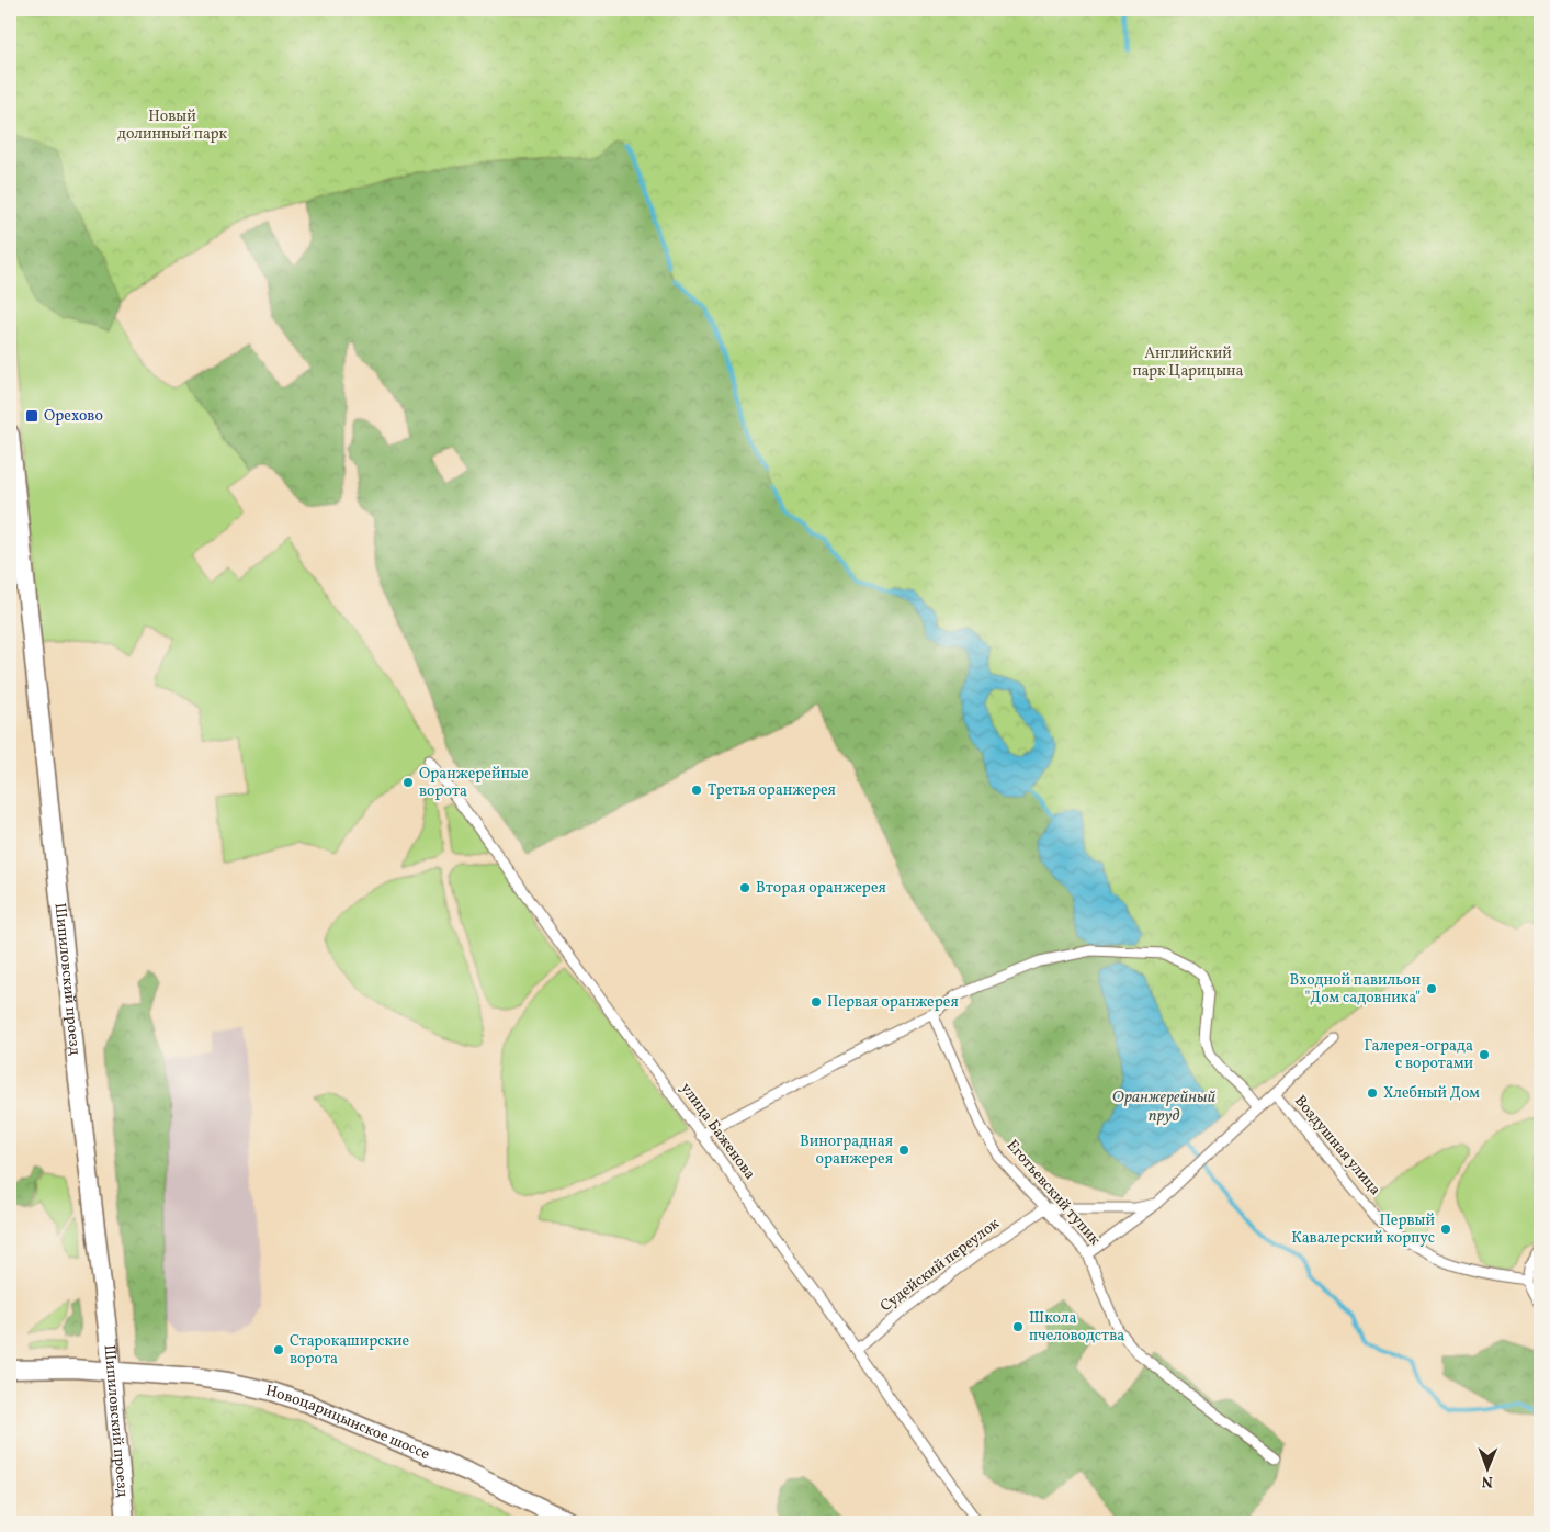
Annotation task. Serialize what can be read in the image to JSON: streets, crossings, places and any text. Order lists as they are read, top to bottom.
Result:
{
  "streets": {
    "main road": ["Шипиловский проезд", "Новоцарицынское шоссе"],
    "street": [
      "улица Баженова",
      "Воздушная улица",
      "Еготьевский тупик",
      "Судейский переулок"
    ]
  },
  "crossings": [
    ["Шипиловский проезд", "Новоцарицынское шоссе"],
    ["улица Баженова", "Судейский переулок"],
    ["Еготьевский тупик", "Судейский переулок"]
  ],
  "water": ["Оранжерейный пруд"],
  "parks": ["Новый долинный парк", "Английский парк Царицына"],
  "places": {
    "transit": ["Орехово"],
    "other": [
      "Оранжерейные ворота",
      "Третья оранжерея",
      "Вторая оранжерея",
      "Входной павильон \"Дом садовника\"",
      "Первая оранжерея",
      "Галерея-ограда с воротами",
      "Хлебный Дом",
      "Виноградная оранжерея",
      "Первый Кавалерский корпус",
      "Школа пчеловодства",
      "Старокаширские ворота"
    ]
  },
  "north": "bottom"
}
